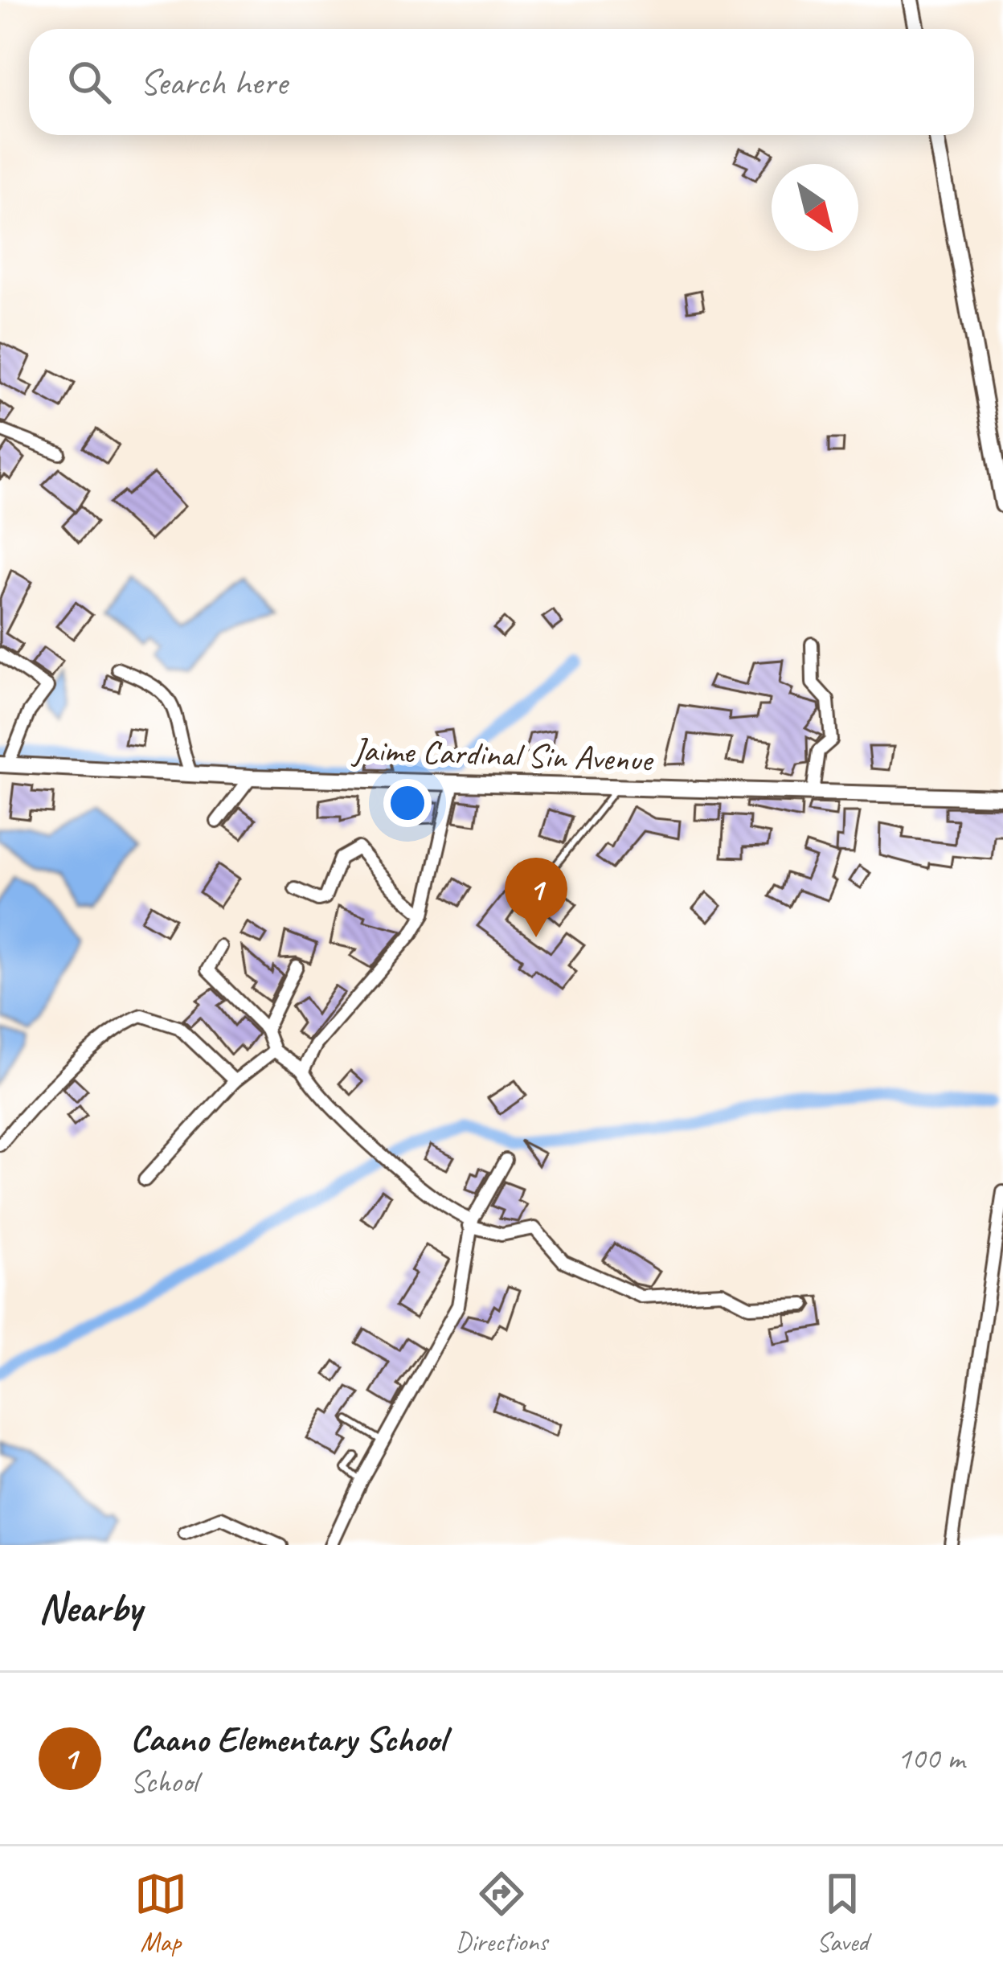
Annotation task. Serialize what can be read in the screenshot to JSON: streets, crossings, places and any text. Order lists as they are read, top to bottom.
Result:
{
  "streets": {
    "main road": ["Jaime Cardinal Sin Avenue"]
  },
  "north": "bottom right",
  "page": {
    "search": "Search here",
    "pins": "1",
    "heading": "Nearby",
    "list": [
      {
        "mark": "1",
        "name": "Caano Elementary School",
        "note": "School",
        "value": "100 m"
      }
    ],
    "nav": ["Map", "Directions", "Saved"]
  }
}
